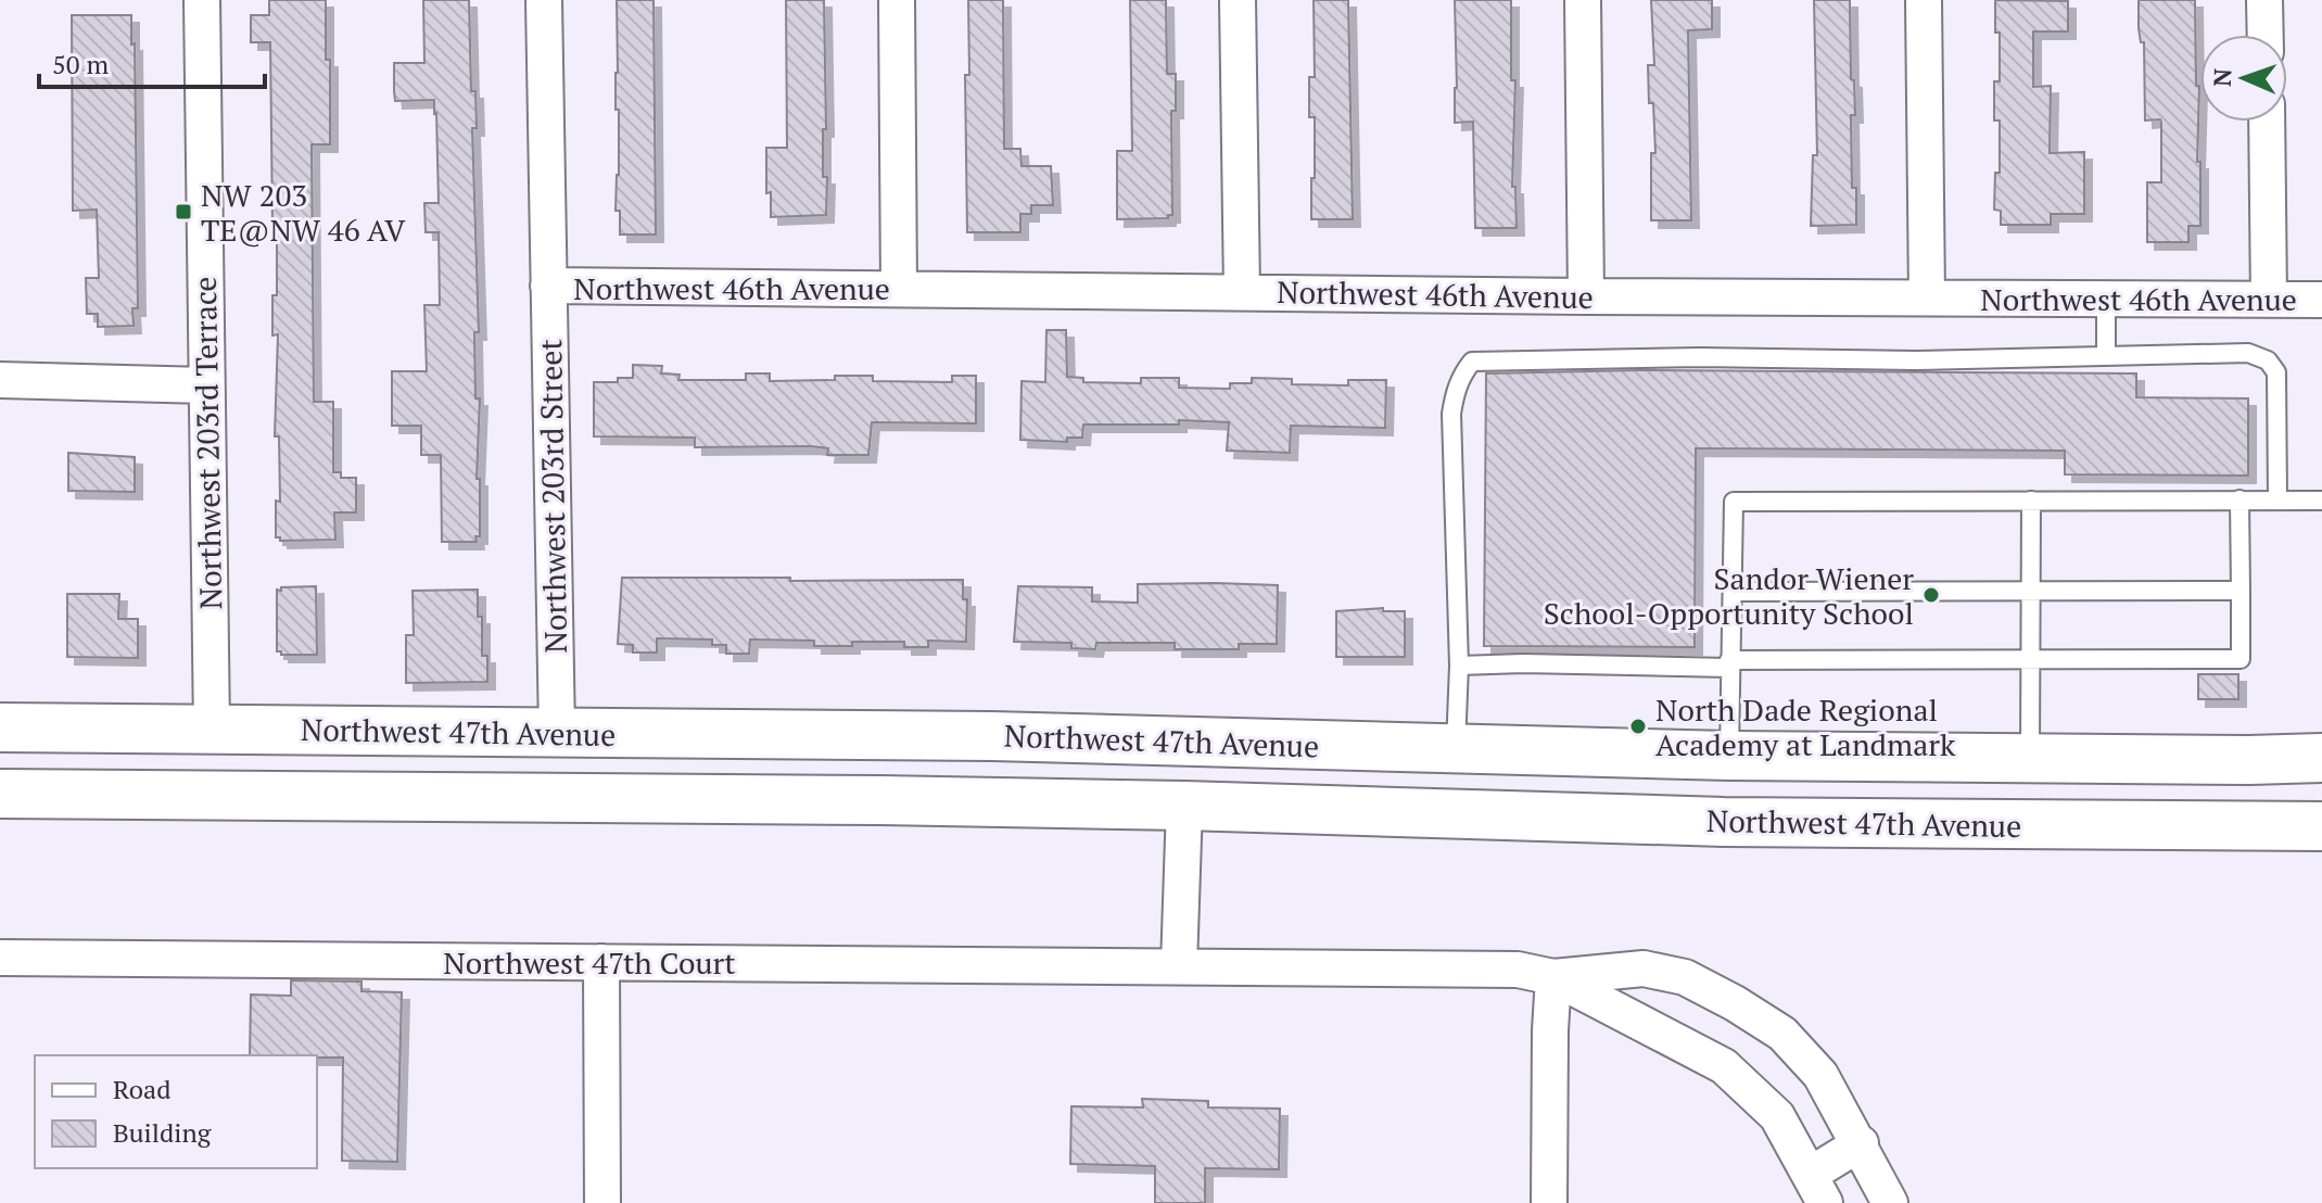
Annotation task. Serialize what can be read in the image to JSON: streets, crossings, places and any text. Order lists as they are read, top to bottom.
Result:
{
  "streets": {
    "main road": ["Northwest 47th Avenue"],
    "street": [
      "Northwest 46th Avenue",
      "Northwest 203rd Terrace",
      "Northwest 203rd Street",
      "Northwest 47th Court"
    ]
  },
  "crossings": [
    ["Northwest 46th Avenue", "Northwest 203rd Street"],
    ["Northwest 203rd Terrace", "Northwest 47th Avenue"],
    ["Northwest 203rd Street", "Northwest 47th Avenue"]
  ],
  "places": {
    "transit": ["NW 203 TE@NW 46 AV"],
    "other": ["Sandor Wiener School-Opportunity School", "North Dade Regional Academy at Landmark"]
  },
  "legend": ["Road", "Building"],
  "scale_bar": "50 m",
  "north": "left"
}
